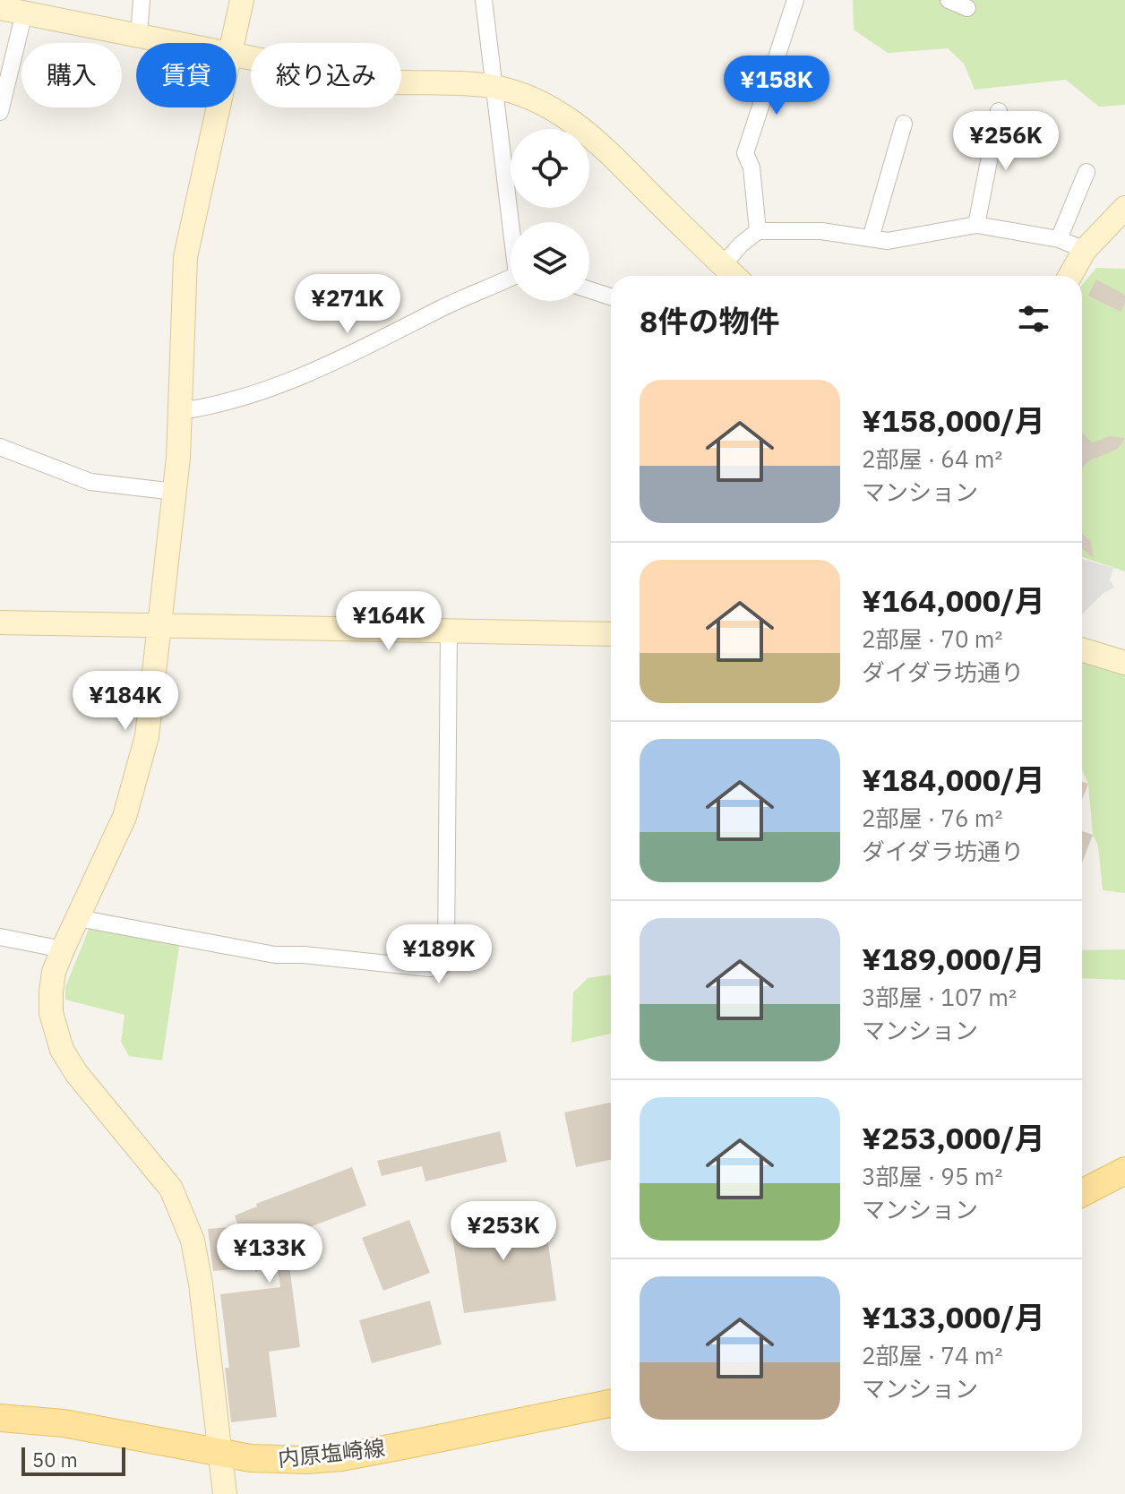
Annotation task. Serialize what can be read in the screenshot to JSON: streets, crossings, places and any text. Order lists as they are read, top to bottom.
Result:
{
  "streets": {
    "main road": ["内原塩崎線"]
  },
  "scale_bar": "50 m",
  "page": {
    "chip": ["購入", "賃貸", "絞り込み"],
    "price": [
      "¥158K",
      "¥256K",
      "¥271K",
      "¥164K",
      "¥184K",
      "¥189K",
      "¥253K",
      "¥133K"
    ],
    "heading": "8件の物件",
    "list": [
      {
        "name": "¥158,000/月",
        "note": "2部屋 · 64 m² · マンション"
      },
      {
        "name": "¥164,000/月",
        "note": "2部屋 · 70 m² · ダイダラ坊通り"
      },
      {
        "name": "¥184,000/月",
        "note": "2部屋 · 76 m² · ダイダラ坊通り"
      },
      {
        "name": "¥189,000/月",
        "note": "3部屋 · 107 m² · マンション"
      },
      {
        "name": "¥253,000/月",
        "note": "3部屋 · 95 m² · マンション"
      },
      {
        "name": "¥133,000/月",
        "note": "2部屋 · 74 m² · マンション"
      }
    ],
    "scale": "50 m"
  }
}
